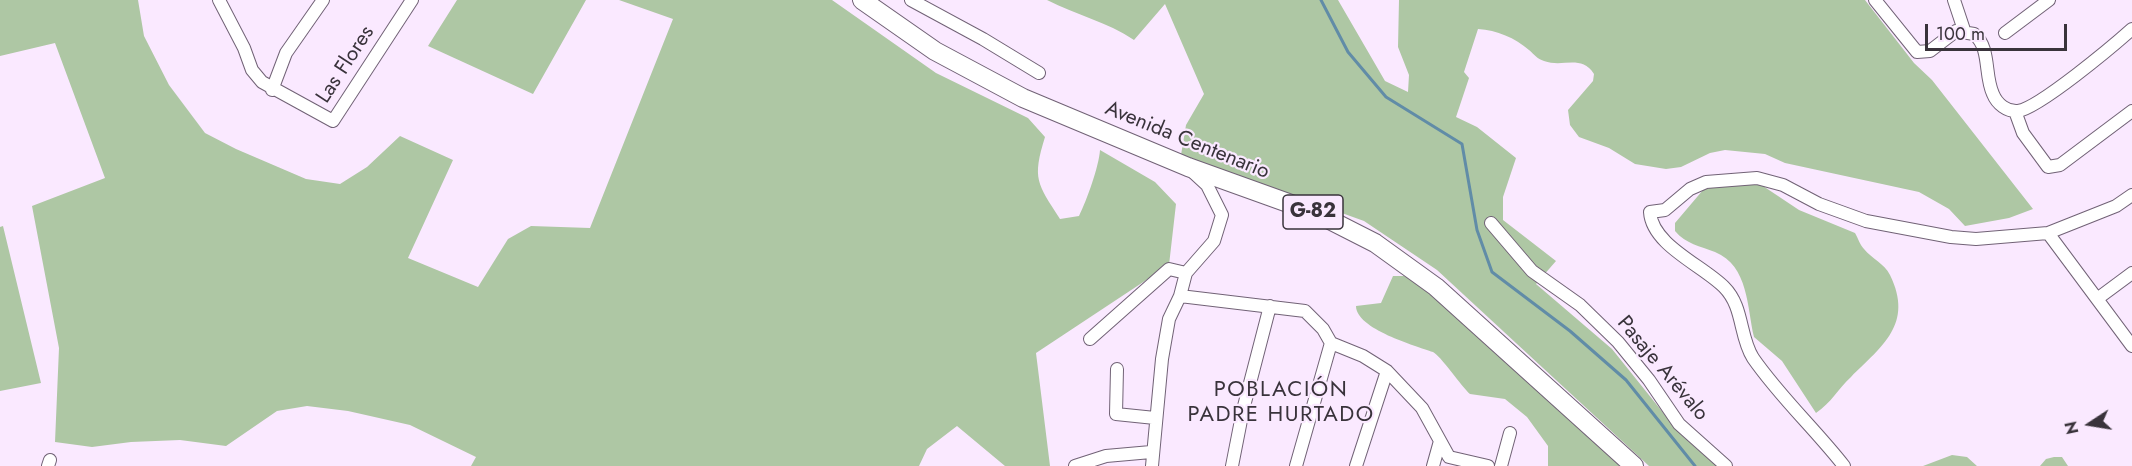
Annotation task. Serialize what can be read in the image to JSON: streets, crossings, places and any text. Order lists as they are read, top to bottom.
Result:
{
  "streets": {
    "main road": ["Avenida Centenario", "G-82"],
    "street": ["Las Flores", "Pasaje Arévalo"]
  },
  "districts": ["POBLACIÓN PADRE HURTADO"],
  "scale_bar": "100 m",
  "north": "left"
}
